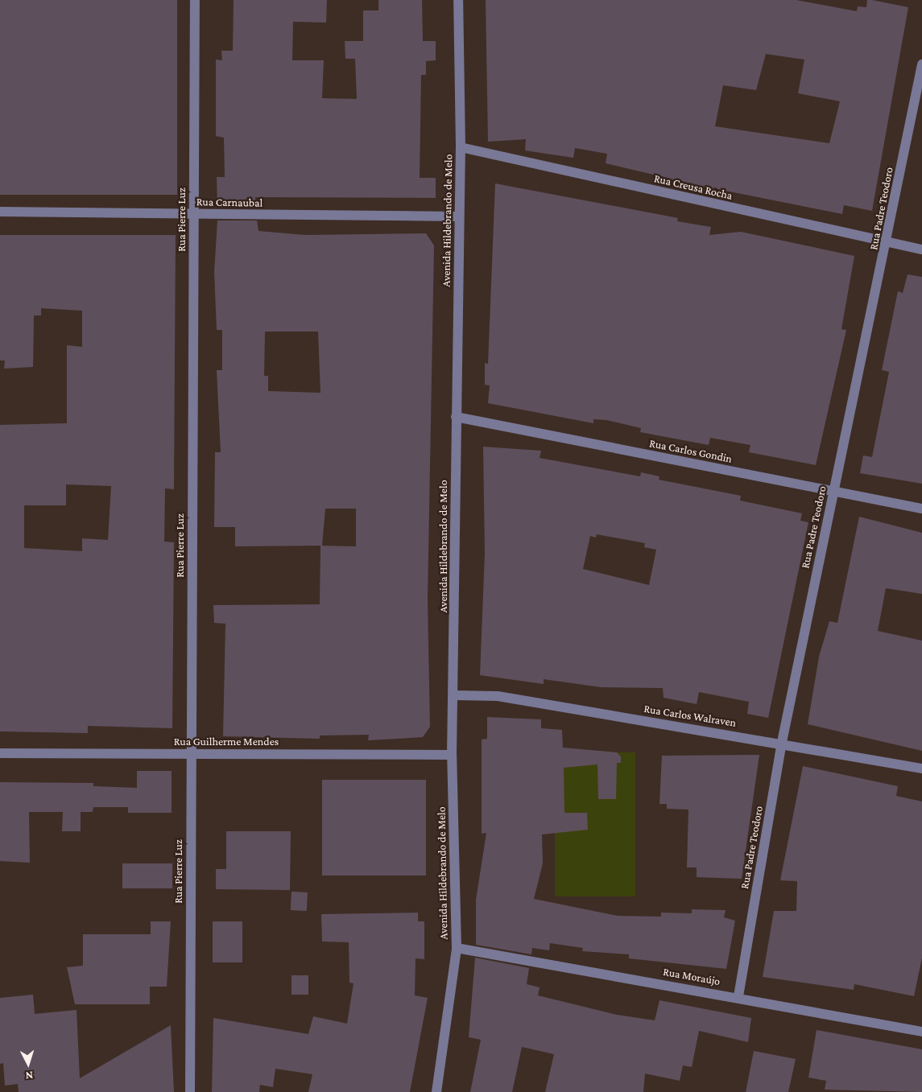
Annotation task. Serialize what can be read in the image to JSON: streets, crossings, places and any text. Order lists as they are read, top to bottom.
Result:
{
  "streets": {
    "street": [
      "Rua Creusa Rocha",
      "Rua Carnaubal",
      "Rua Padre Teodoro",
      "Rua Pierre Luz",
      "Avenida Hildebrando de Melo",
      "Rua Carlos Gondin",
      "Rua Carlos Walraven",
      "Rua Guilherme Mendes",
      "Rua Moraújo"
    ]
  },
  "crossings": [
    ["Rua Creusa Rocha", "Rua Padre Teodoro"],
    ["Rua Creusa Rocha", "Avenida Hildebrando de Melo"],
    ["Rua Carnaubal", "Rua Pierre Luz"],
    ["Rua Carnaubal", "Avenida Hildebrando de Melo"],
    ["Rua Padre Teodoro", "Rua Carlos Gondin"],
    ["Rua Padre Teodoro", "Rua Carlos Walraven"],
    ["Rua Padre Teodoro", "Rua Moraújo"],
    ["Rua Pierre Luz", "Rua Guilherme Mendes"],
    ["Avenida Hildebrando de Melo", "Rua Carlos Gondin"],
    ["Avenida Hildebrando de Melo", "Rua Carlos Walraven"],
    ["Avenida Hildebrando de Melo", "Rua Guilherme Mendes"],
    ["Avenida Hildebrando de Melo", "Rua Moraújo"]
  ],
  "north": "bottom"
}
